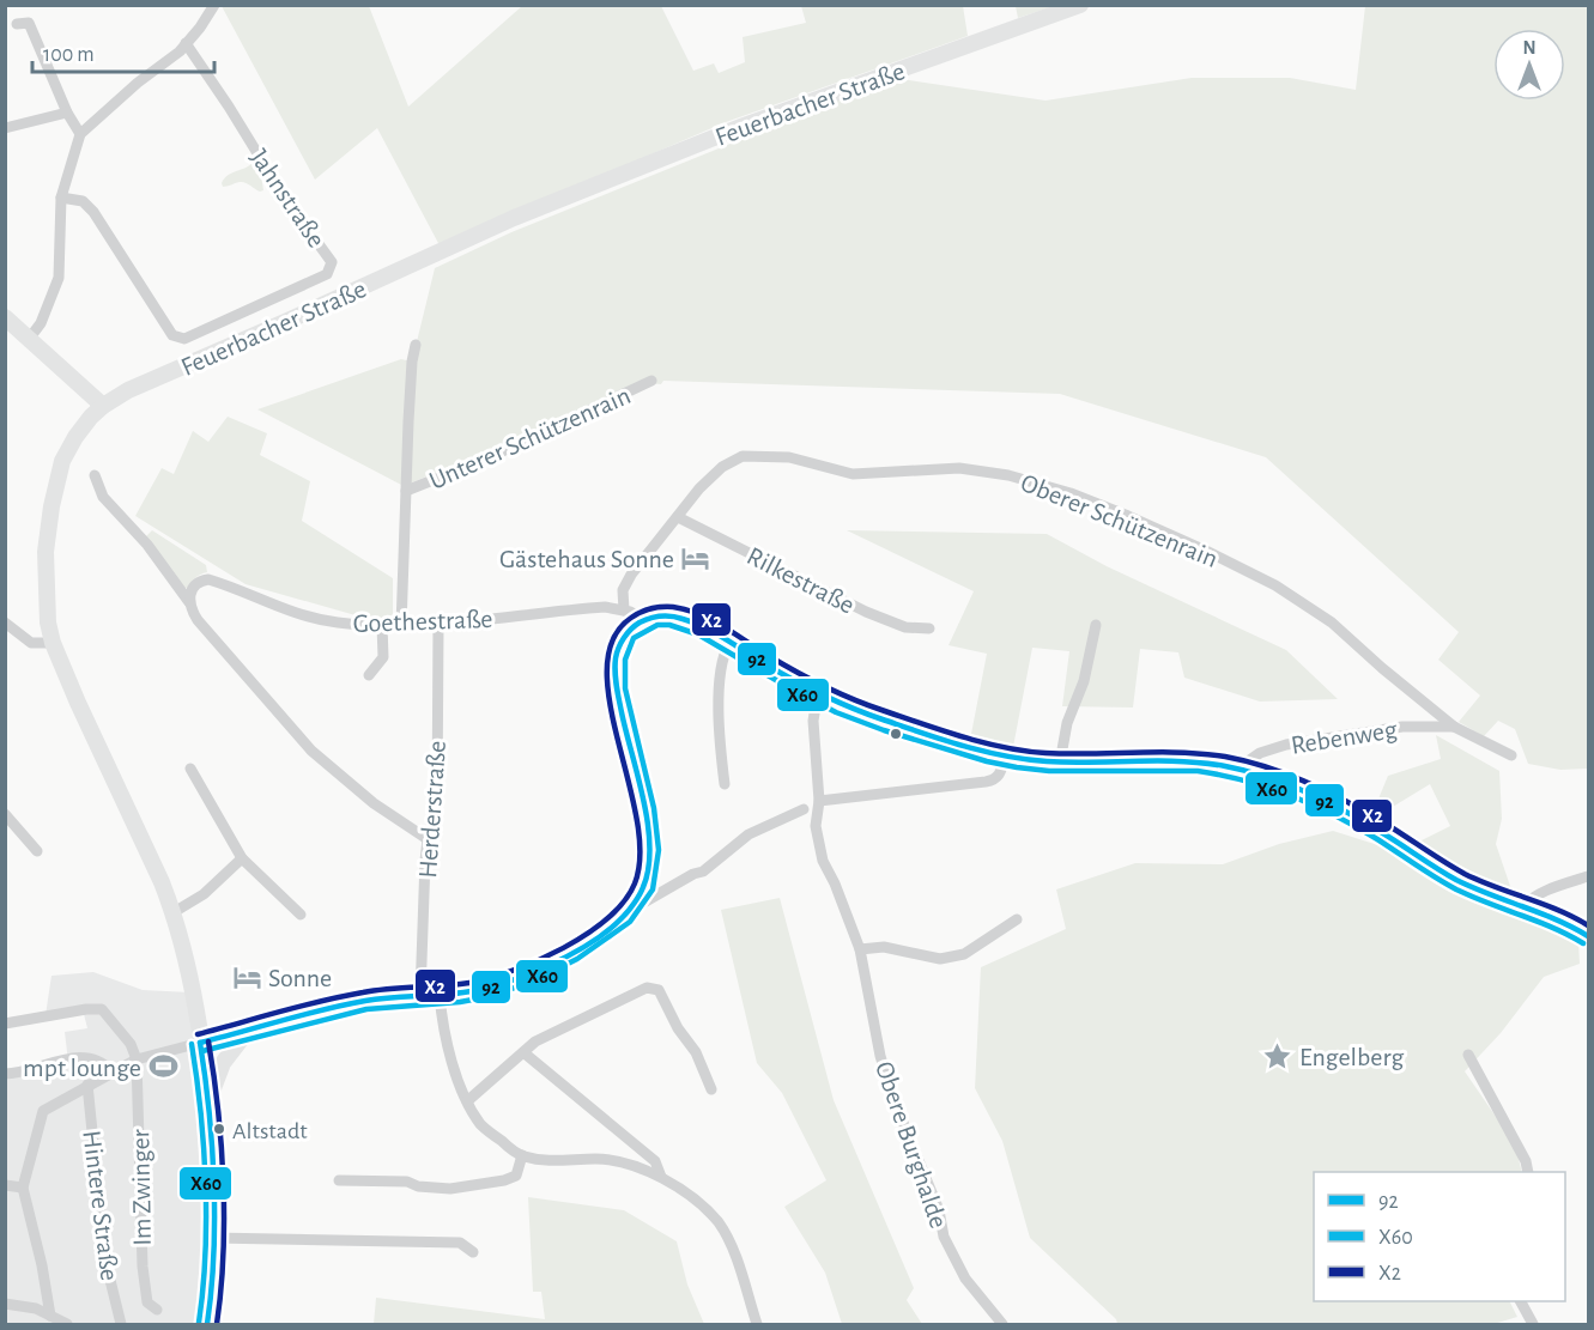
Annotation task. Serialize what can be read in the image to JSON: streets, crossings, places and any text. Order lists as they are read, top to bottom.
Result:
{
  "streets": {
    "main road": ["Feuerbacher Straße"],
    "street": [
      "Jahnstraße",
      "Unterer Schützenrain",
      "Oberer Schützenrain",
      "Rilkestraße",
      "Goethestraße",
      "Rebenweg",
      "Herderstraße",
      "Obere Burghalde",
      "Im Zwinger",
      "Hintere Straße"
    ]
  },
  "crossings": [
    ["Unterer Schützenrain", "Goethestraße"],
    ["Oberer Schützenrain", "Rilkestraße"],
    ["Oberer Schützenrain", "Goethestraße"],
    ["Oberer Schützenrain", "Rebenweg"],
    ["Goethestraße", "Herderstraße"]
  ],
  "places": {
    "hotel": ["Gästehaus Sonne", "Sonne"],
    "place": ["Engelberg"],
    "sports": ["mpt lounge"],
    "other": ["Altstadt"]
  },
  "lines": ["transit line X2", "transit line 92", "transit line X60"],
  "legend": ["92", "X60", "X2"],
  "scale_bar": "100 m",
  "north": "top"
}
